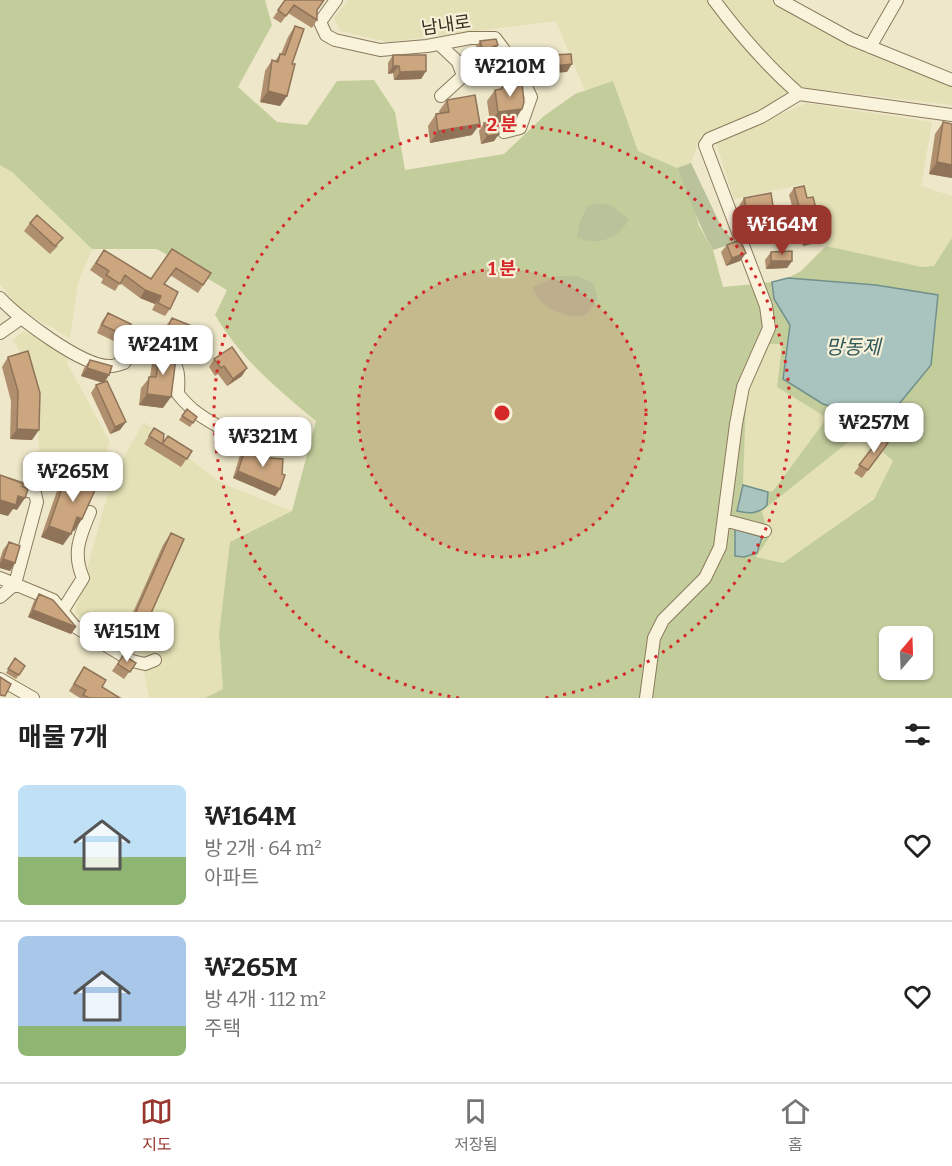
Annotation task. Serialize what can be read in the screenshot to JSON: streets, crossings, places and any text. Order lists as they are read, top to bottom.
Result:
{
  "streets": {
    "street": ["남내로"]
  },
  "water": ["망동제"],
  "north": "top",
  "page": {
    "price": [
      "₩210M",
      "₩164M",
      "₩241M",
      "₩257M",
      "₩321M",
      "₩265M",
      "₩151M"
    ],
    "heading": "매물 7개",
    "list": [
      {
        "name": "₩164M",
        "note": "방 2개 · 64 m² · 아파트"
      },
      {
        "name": "₩265M",
        "note": "방 4개 · 112 m² · 주택"
      }
    ],
    "tabs": ["지도", "저장됨", "홈"]
  },
  "rings": ["2 분", "1 분"]
}
